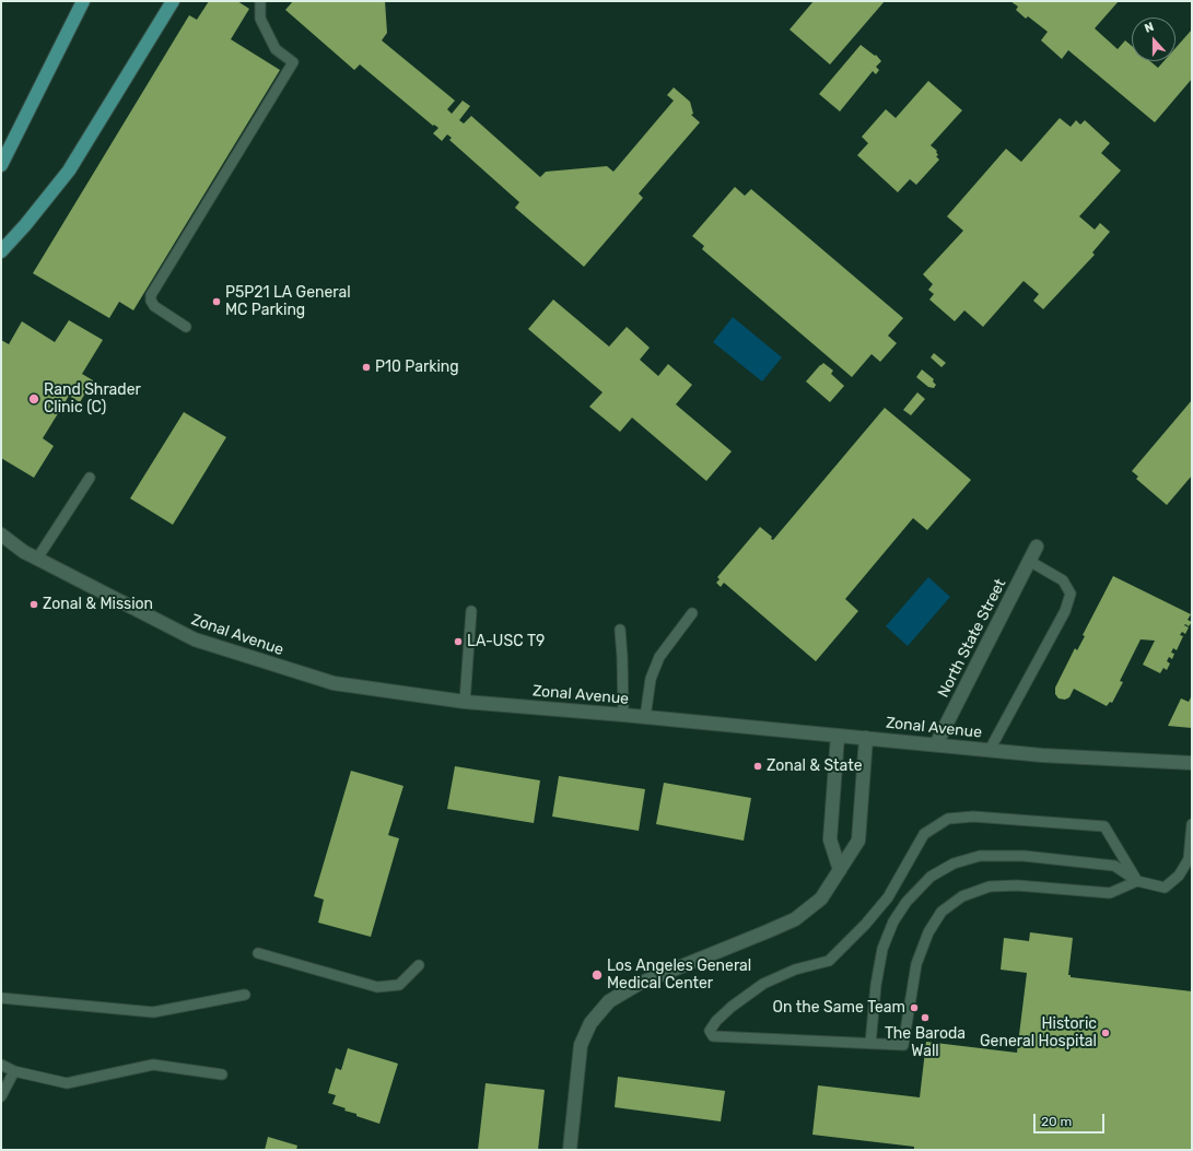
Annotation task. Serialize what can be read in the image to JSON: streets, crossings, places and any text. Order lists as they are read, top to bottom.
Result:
{
  "streets": {
    "street": ["Zonal Avenue", "North State Street"]
  },
  "crossings": [
    ["Zonal Avenue", "North State Street"]
  ],
  "places": [
    "P5P21 LA General MC Parking",
    "P10 Parking",
    "Rand Shrader Clinic (C)",
    "Zonal & Mission",
    "LA-USC T9",
    "Zonal & State",
    "Los Angeles General Medical Center",
    "On the Same Team",
    "The Baroda Wall",
    "Historic General Hospital"
  ],
  "scale_bar": "20 m",
  "north": "top"
}
